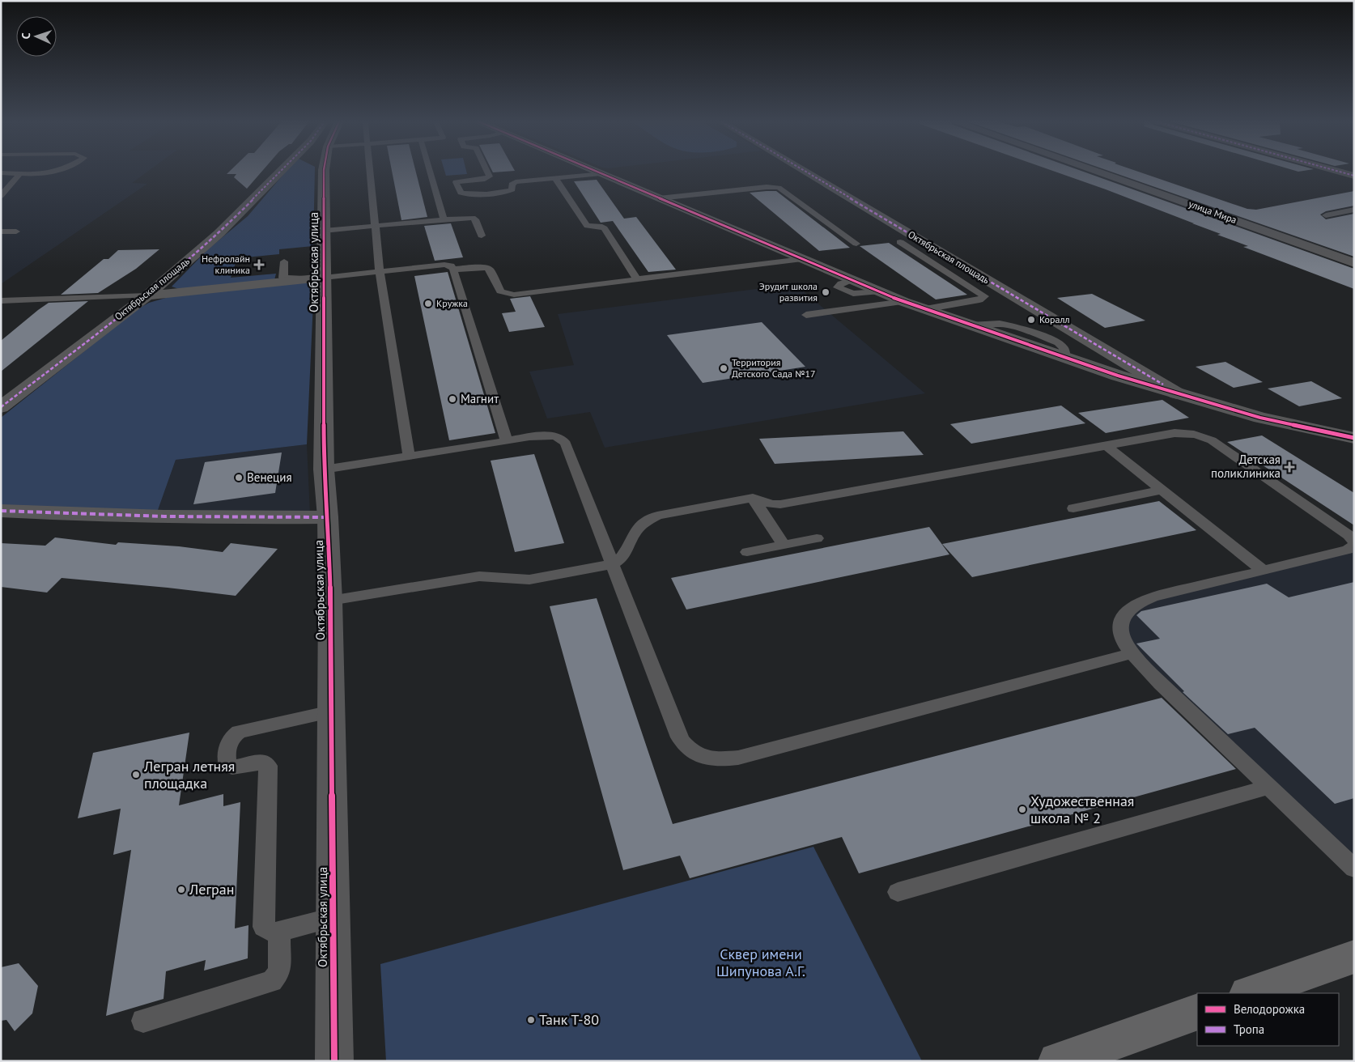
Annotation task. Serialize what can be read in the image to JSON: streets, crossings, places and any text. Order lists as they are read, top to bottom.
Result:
{
  "streets": {
    "street": ["улица Мира", "Октябрьская площадь", "Октябрьская улица"]
  },
  "parks": ["Сквер имени Шипунова А.Г."],
  "places": {
    "health": ["Нефролайн клиника", "Детская поликлиника"],
    "other": [
      "Эрудит школа развития",
      "Кружка",
      "Коралл",
      "Территория Детского Сада №17",
      "Магнит",
      "Венеция",
      "Легран летняя площадка",
      "Художественная школа № 2",
      "Легран",
      "Танк Т-80"
    ]
  },
  "legend": ["Велодорожка", "Тропа"],
  "north": "left"
}
